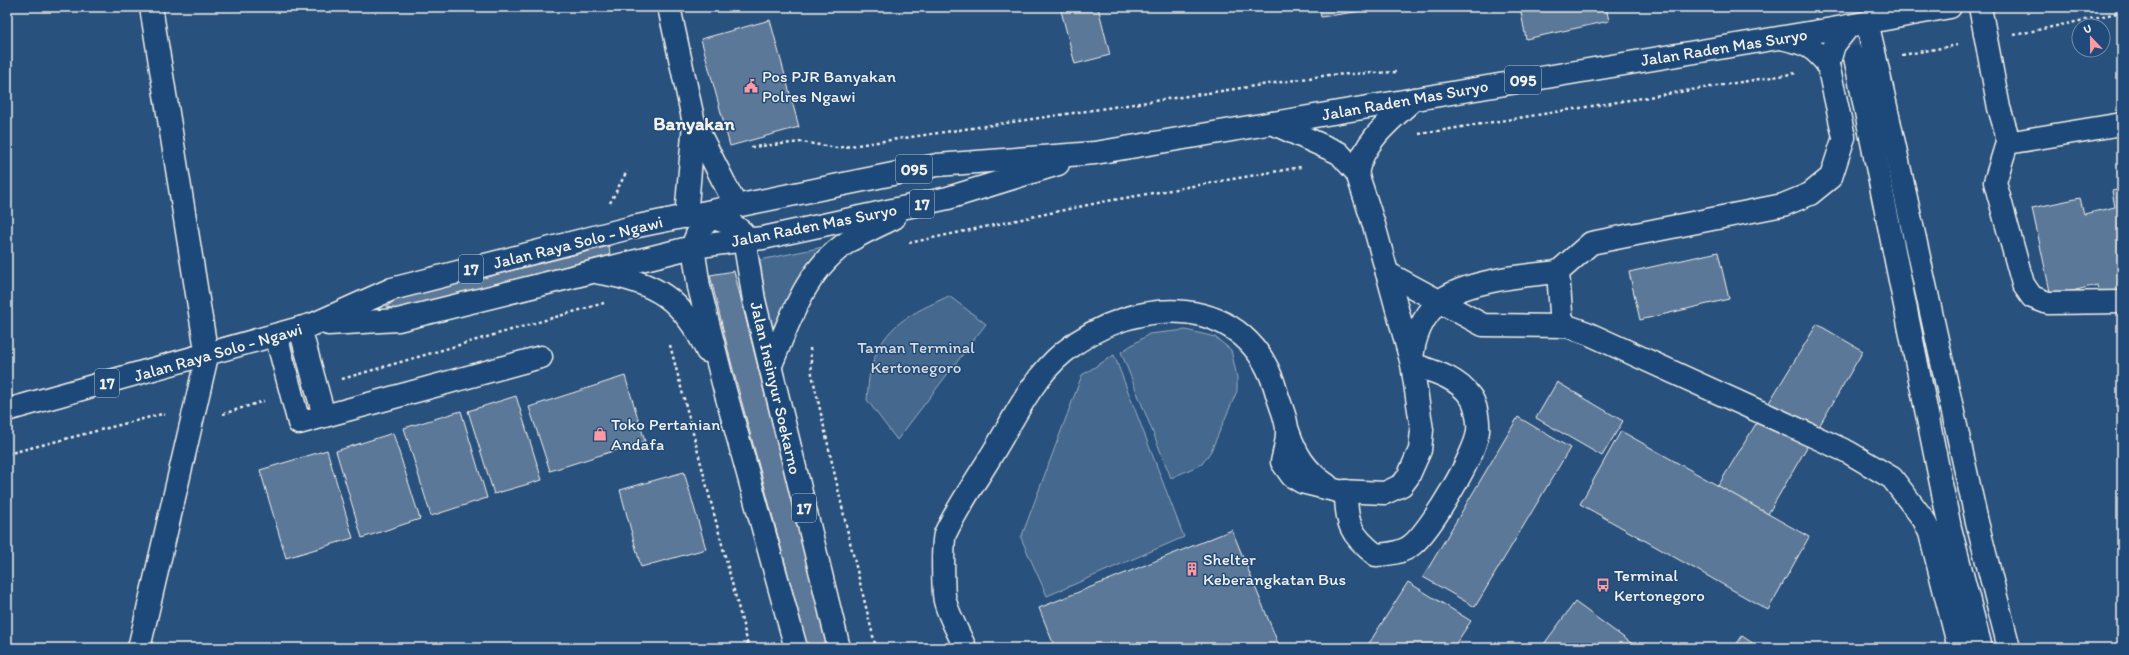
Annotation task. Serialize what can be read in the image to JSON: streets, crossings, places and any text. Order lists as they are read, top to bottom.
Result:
{
  "streets": {
    "main road": [
      "Jalan Raden Mas Suryo",
      "095",
      "17",
      "Jalan Raya Solo - Ngawi",
      "Jalan Insinyur Soekarno"
    ]
  },
  "crossings": [
    ["Jalan Raden Mas Suryo", "095"],
    ["Jalan Raden Mas Suryo", "17"],
    ["Jalan Raden Mas Suryo", "Jalan Raya Solo - Ngawi"],
    ["Jalan Raden Mas Suryo", "Jalan Insinyur Soekarno"],
    ["095", "Jalan Raya Solo - Ngawi"],
    ["17", "Jalan Raya Solo - Ngawi"]
  ],
  "districts": ["Banyakan"],
  "parks": ["Taman Terminal Kertonegoro"],
  "places": {
    "public building": ["Pos PJR Banyakan Polres Ngawi"],
    "shop": ["Toko Pertanian Andafa"],
    "building": ["Shelter Keberangkatan Bus"],
    "bus stop": ["Terminal Kertonegoro"]
  },
  "north": "top"
}
